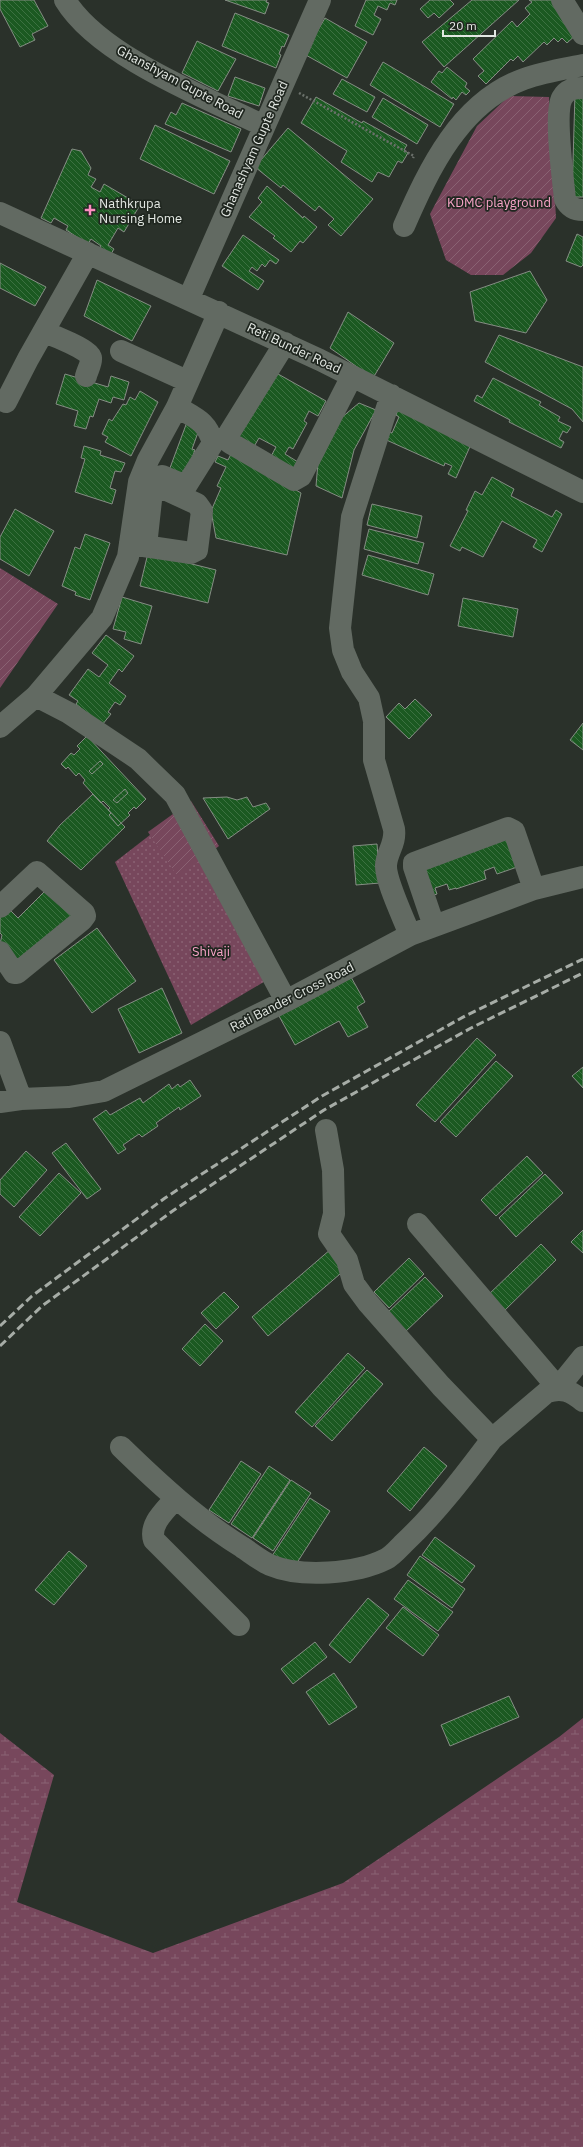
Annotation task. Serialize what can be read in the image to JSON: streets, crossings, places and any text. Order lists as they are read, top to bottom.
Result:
{
  "streets": {
    "street": [
      "Ghanshyam Gupte Road",
      "Ghanashyam Gupte Road",
      "Reti Bunder Road",
      "Rati Bander Cross Road"
    ]
  },
  "crossings": [
    ["Ghanshyam Gupte Road", "Ghanashyam Gupte Road"],
    ["Ghanashyam Gupte Road", "Reti Bunder Road"]
  ],
  "parks": ["KDMC playground", "Shivaji"],
  "places": {
    "health": ["Nathkrupa Nursing Home"]
  },
  "scale_bar": "20 m"
}
